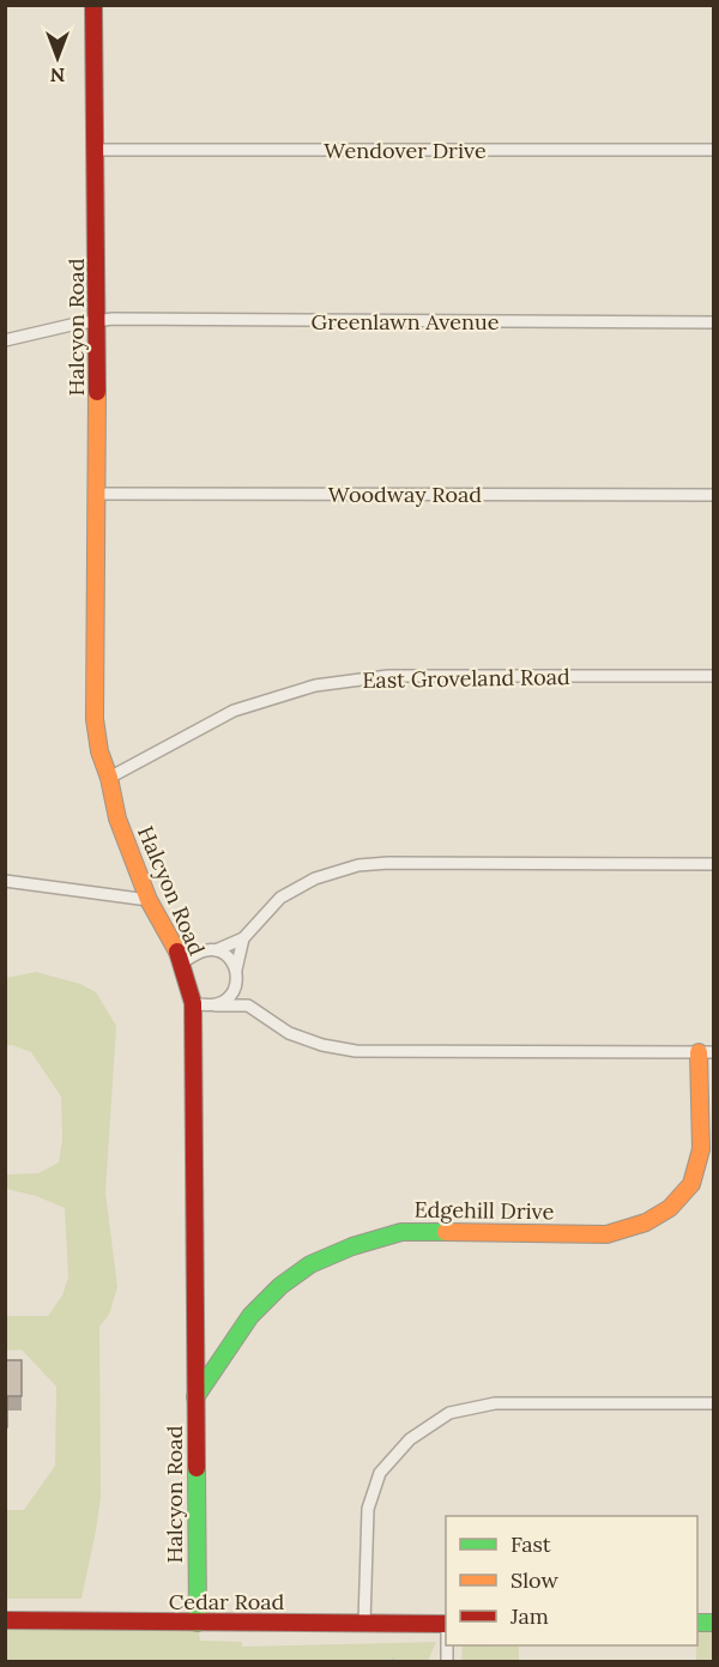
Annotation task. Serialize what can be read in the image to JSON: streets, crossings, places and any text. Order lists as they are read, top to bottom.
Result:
{
  "streets": {
    "street": [
      "Wendover Drive",
      "Greenlawn Avenue",
      "Halcyon Road",
      "Woodway Road",
      "East Groveland Road",
      "Edgehill Drive",
      "Cedar Road"
    ]
  },
  "crossings": [
    ["Wendover Drive", "Halcyon Road"],
    ["Greenlawn Avenue", "Halcyon Road"],
    ["Halcyon Road", "Woodway Road"],
    ["Halcyon Road", "East Groveland Road"],
    ["Halcyon Road", "Edgehill Drive"],
    ["Halcyon Road", "Cedar Road"]
  ],
  "legend": ["Fast", "Slow", "Jam"],
  "north": "bottom"
}
